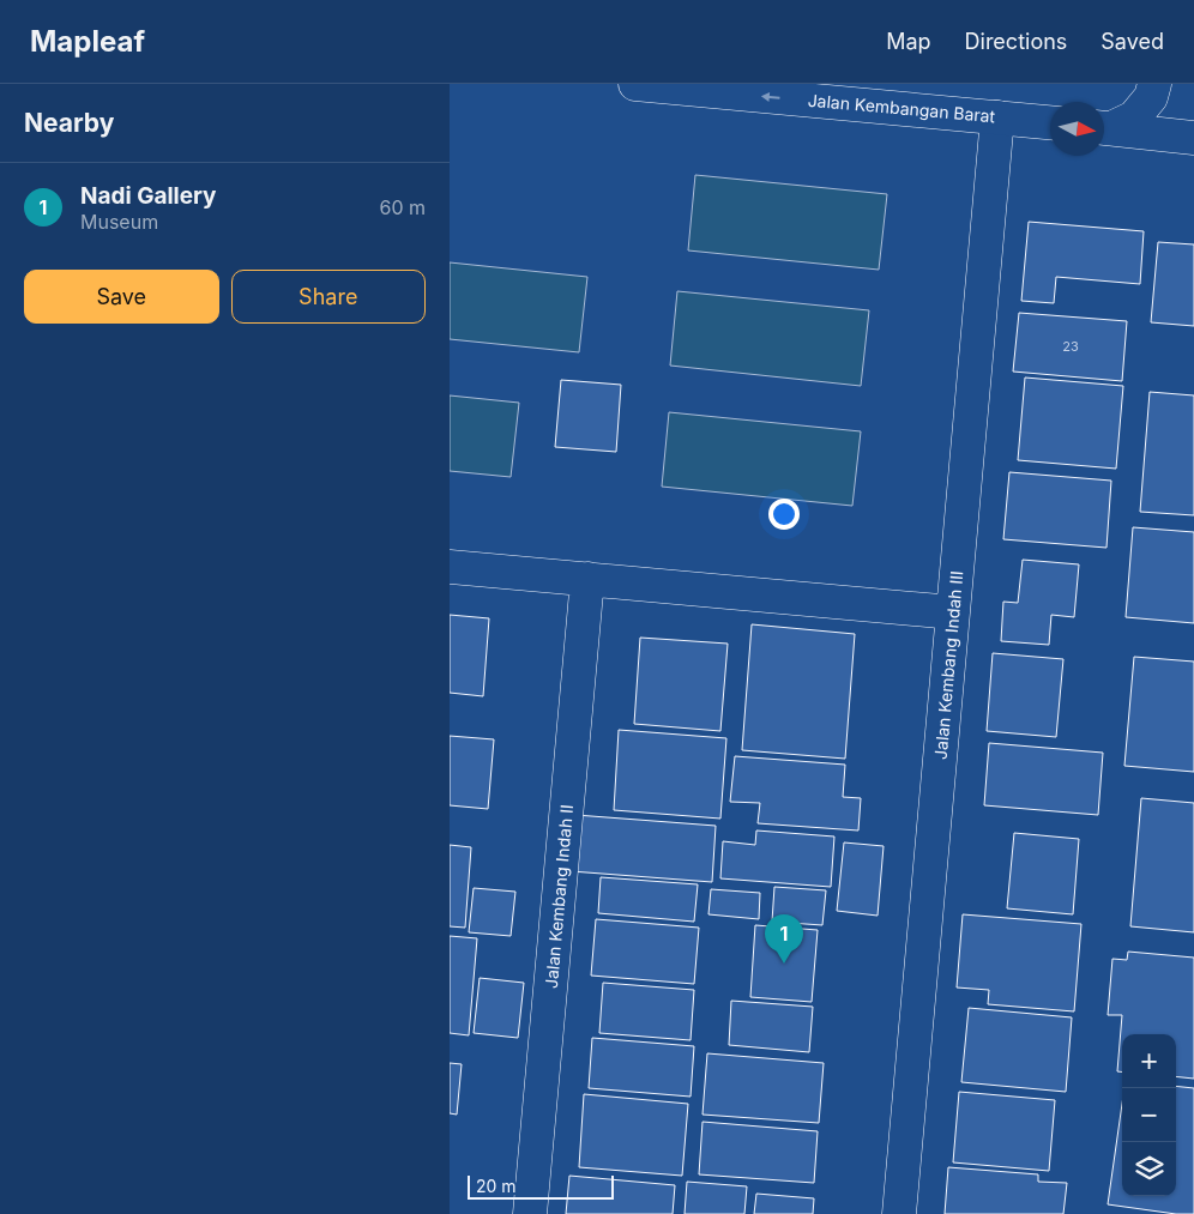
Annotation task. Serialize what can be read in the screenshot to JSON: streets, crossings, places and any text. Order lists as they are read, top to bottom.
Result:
{
  "streets": {
    "street": ["Jalan Kembangan Barat", "Jalan Kembang Indah III", "Jalan Kembang Indah II"]
  },
  "crossings": [
    ["Jalan Kembangan Barat", "Jalan Kembang Indah III"]
  ],
  "one_way": ["Jalan Kembangan Barat"],
  "house_numbers": ["23"],
  "scale_bar": "20 m",
  "north": "right",
  "page": {
    "header": "Mapleaf",
    "nav": ["Map", "Directions", "Saved"],
    "heading": "Nearby",
    "list": [
      {
        "mark": "1",
        "name": "Nadi Gallery",
        "note": "Museum",
        "value": "60 m"
      }
    ],
    "buttons": ["Save", "Share"],
    "pins": "1",
    "map_buttons": ["+", "−"],
    "scale": "20 m"
  }
}
